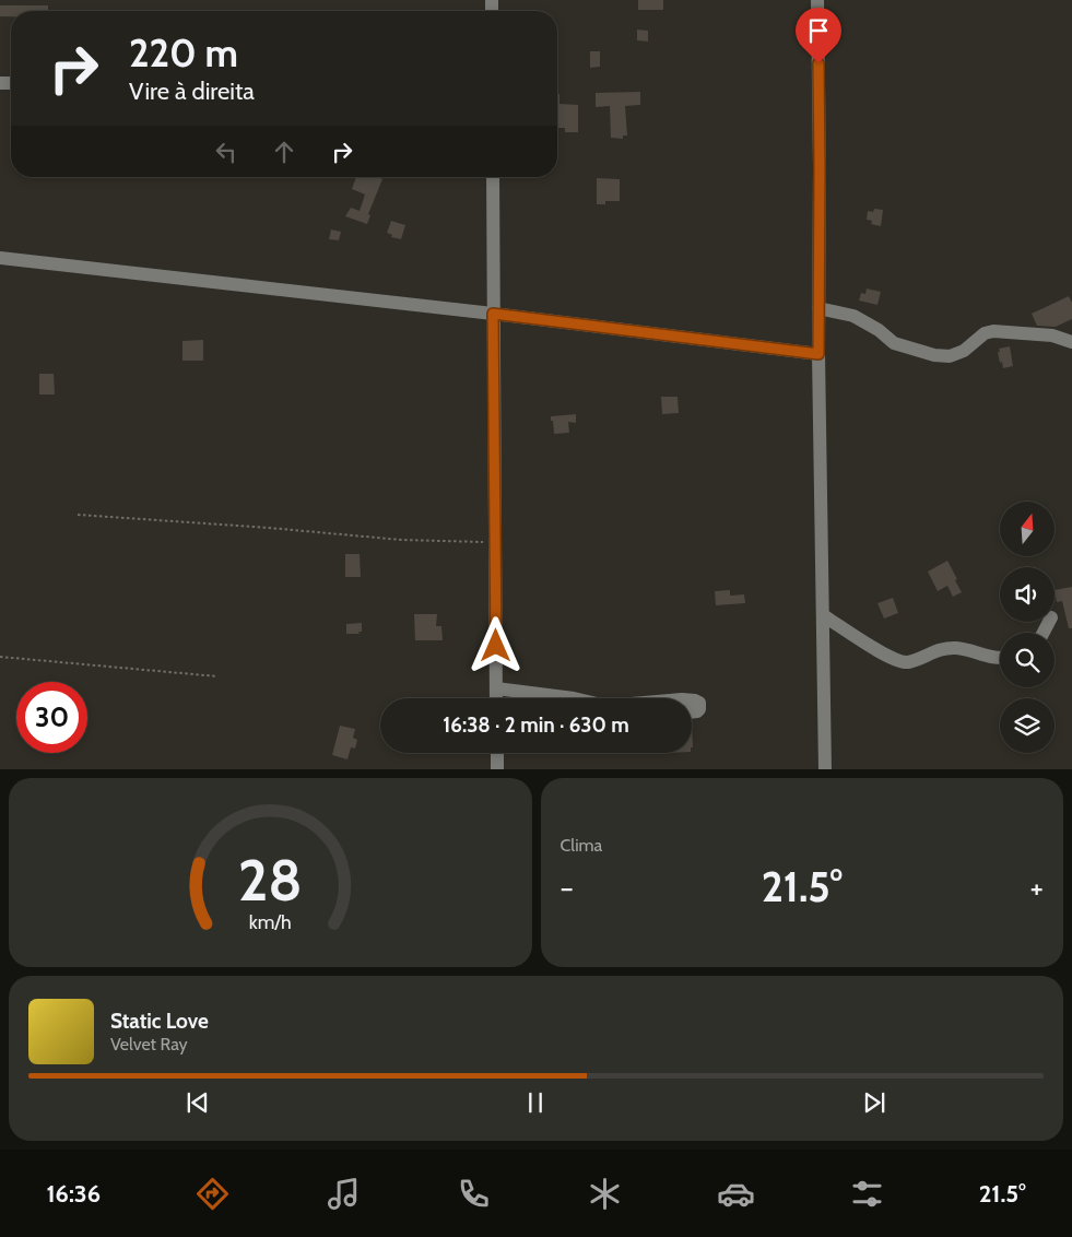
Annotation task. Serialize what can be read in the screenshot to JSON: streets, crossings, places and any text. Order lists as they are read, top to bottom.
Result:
{
  "north": "top",
  "page": {
    "turn": ["220 m", "Vire à direita"],
    "limit": "30",
    "trip": "16:38 · 2 min · 630 m",
    "tile": "Clima",
    "heat": ["−", "21.5°", "+"],
    "song": ["Static Love", "Velvet Ray"],
    "tabs": ["16:36", "21.5°"],
    "gauge": ["28", "km/h"]
  }
}
